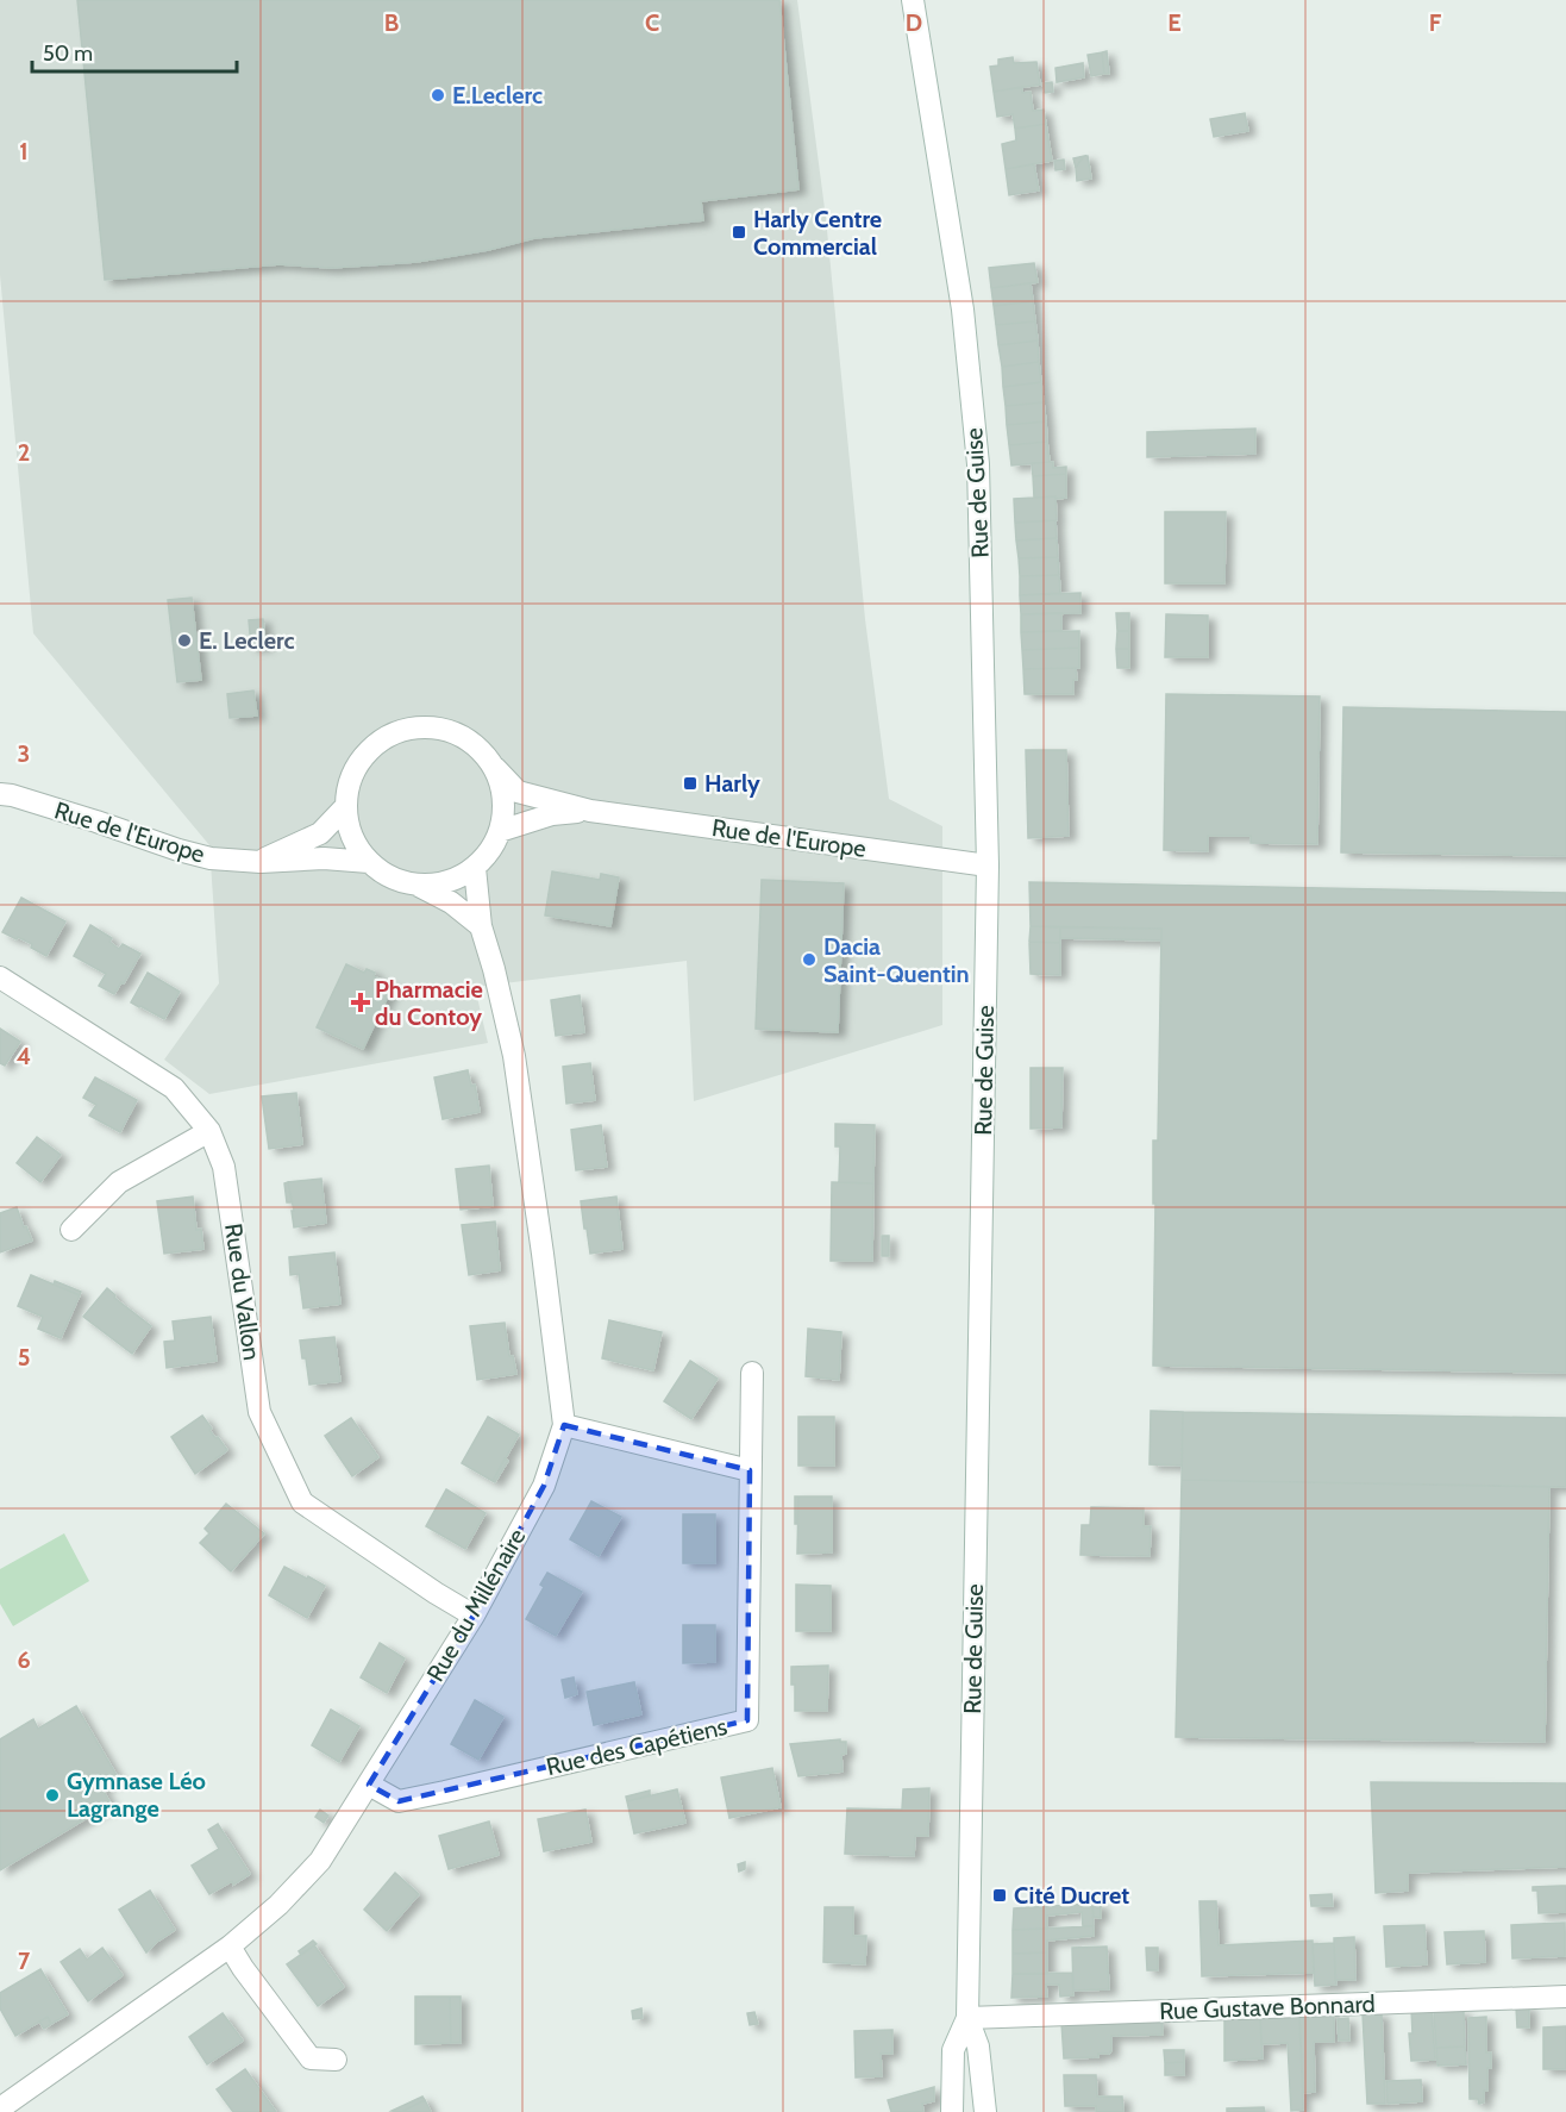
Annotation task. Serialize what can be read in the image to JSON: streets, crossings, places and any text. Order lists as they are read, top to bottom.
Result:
{
  "streets": {
    "street": [
      "Rue de Guise",
      "Rue de l'Europe",
      "Rue du Vallon",
      "Rue du Millénaire",
      "Rue des Capétiens",
      "Rue Gustave Bonnard"
    ]
  },
  "crossings": [
    ["Rue de Guise", "Rue de l'Europe"],
    ["Rue de Guise", "Rue Gustave Bonnard"],
    ["Rue de l'Europe", "Rue du Millénaire"],
    ["Rue du Vallon", "Rue du Millénaire"],
    ["Rue du Millénaire", "Rue des Capétiens"]
  ],
  "places": {
    "other": [
      "E.Leclerc",
      "E. Leclerc",
      "Dacia Saint-Quentin",
      "Gymnase Léo Lagrange"
    ],
    "transit": ["Harly Centre Commercial", "Harly", "Cité Ducret"],
    "health": ["Pharmacie du Contoy"]
  },
  "scale_bar": "50 m",
  "grid": {
    "columns": [
      "B",
      "C",
      "D",
      "E",
      "F"
    ],
    "rows": [
      "1",
      "2",
      "3",
      "4",
      "5",
      "6",
      "7"
    ]
  }
}
